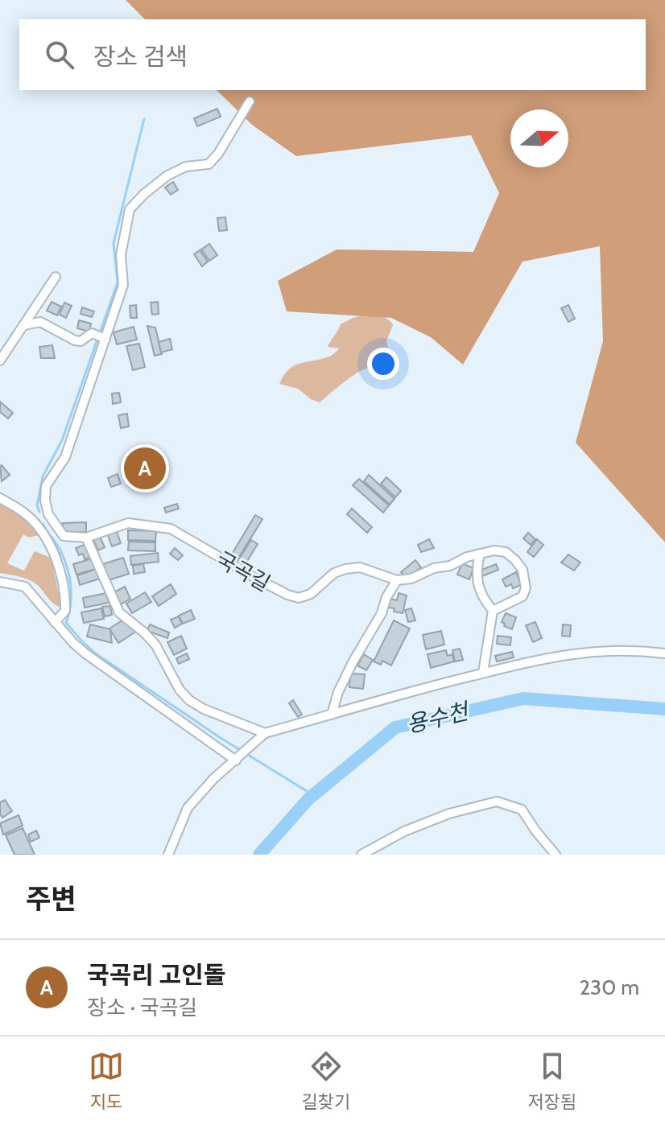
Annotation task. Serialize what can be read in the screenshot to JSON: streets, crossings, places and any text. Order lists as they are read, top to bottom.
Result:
{
  "streets": {
    "street": ["국곡길"]
  },
  "water": ["용수천"],
  "north": "right",
  "page": {
    "search": "장소 검색",
    "pins": "A",
    "heading": "주변",
    "list": [
      {
        "mark": "A",
        "name": "국곡리 고인돌",
        "note": "장소 · 국곡길",
        "value": "230 m"
      }
    ],
    "nav": ["지도", "길찾기", "저장됨"]
  }
}
